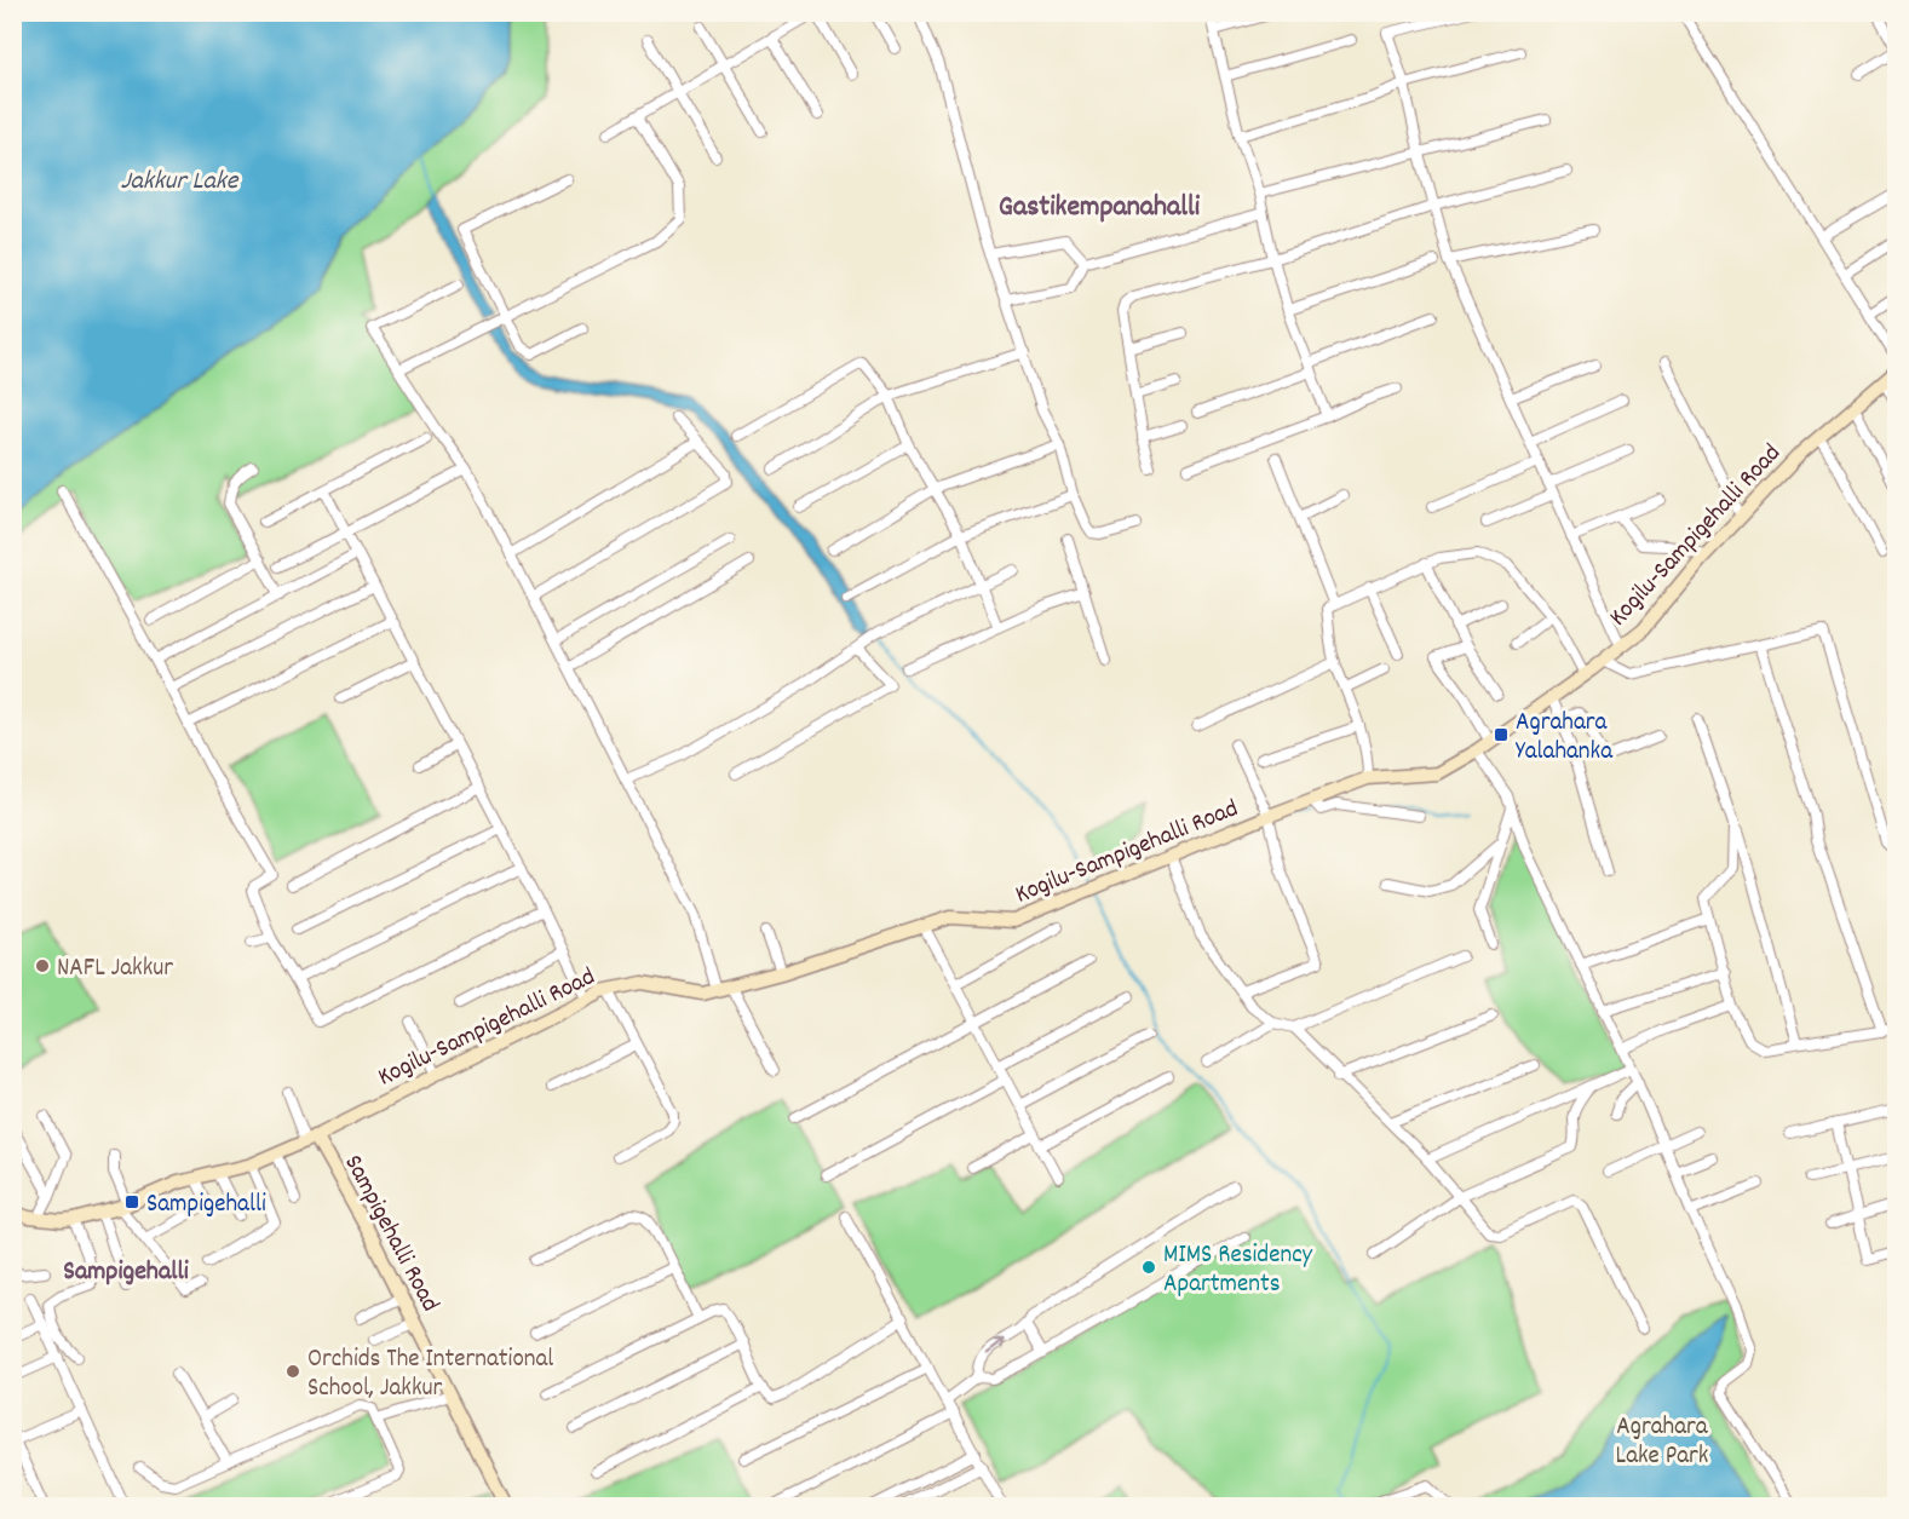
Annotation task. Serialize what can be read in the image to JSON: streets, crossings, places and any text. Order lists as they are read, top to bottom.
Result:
{
  "streets": {
    "street": ["Kogilu-Sampigehalli Road", "Sampigehalli Road"]
  },
  "crossings": [
    ["Kogilu-Sampigehalli Road", "Sampigehalli Road"]
  ],
  "districts": ["Gastikempanahalli", "Sampigehalli"],
  "water": ["Jakkur Lake"],
  "parks": ["Agrahara Lake Park"],
  "places": {
    "transit": ["Agrahara Yalahanka", "Sampigehalli"],
    "other": ["NAFL Jakkur", "MIMS Residency Apartments", "Orchids The International School, Jakkur"]
  }
}
